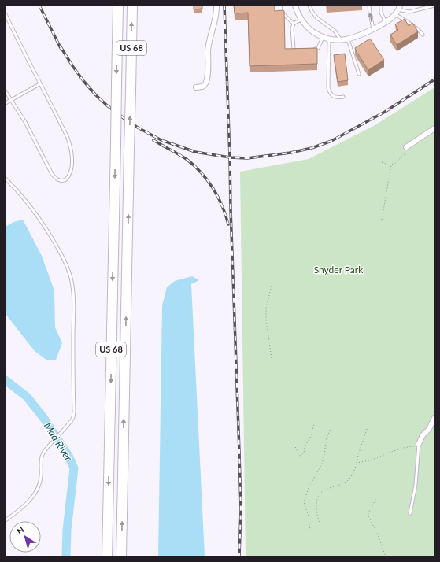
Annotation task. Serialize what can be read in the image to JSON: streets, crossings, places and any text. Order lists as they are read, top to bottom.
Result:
{
  "streets": {
    "highway": ["US 68"]
  },
  "water": ["Mad River"],
  "parks": ["Snyder Park"],
  "north": "top left"
}
